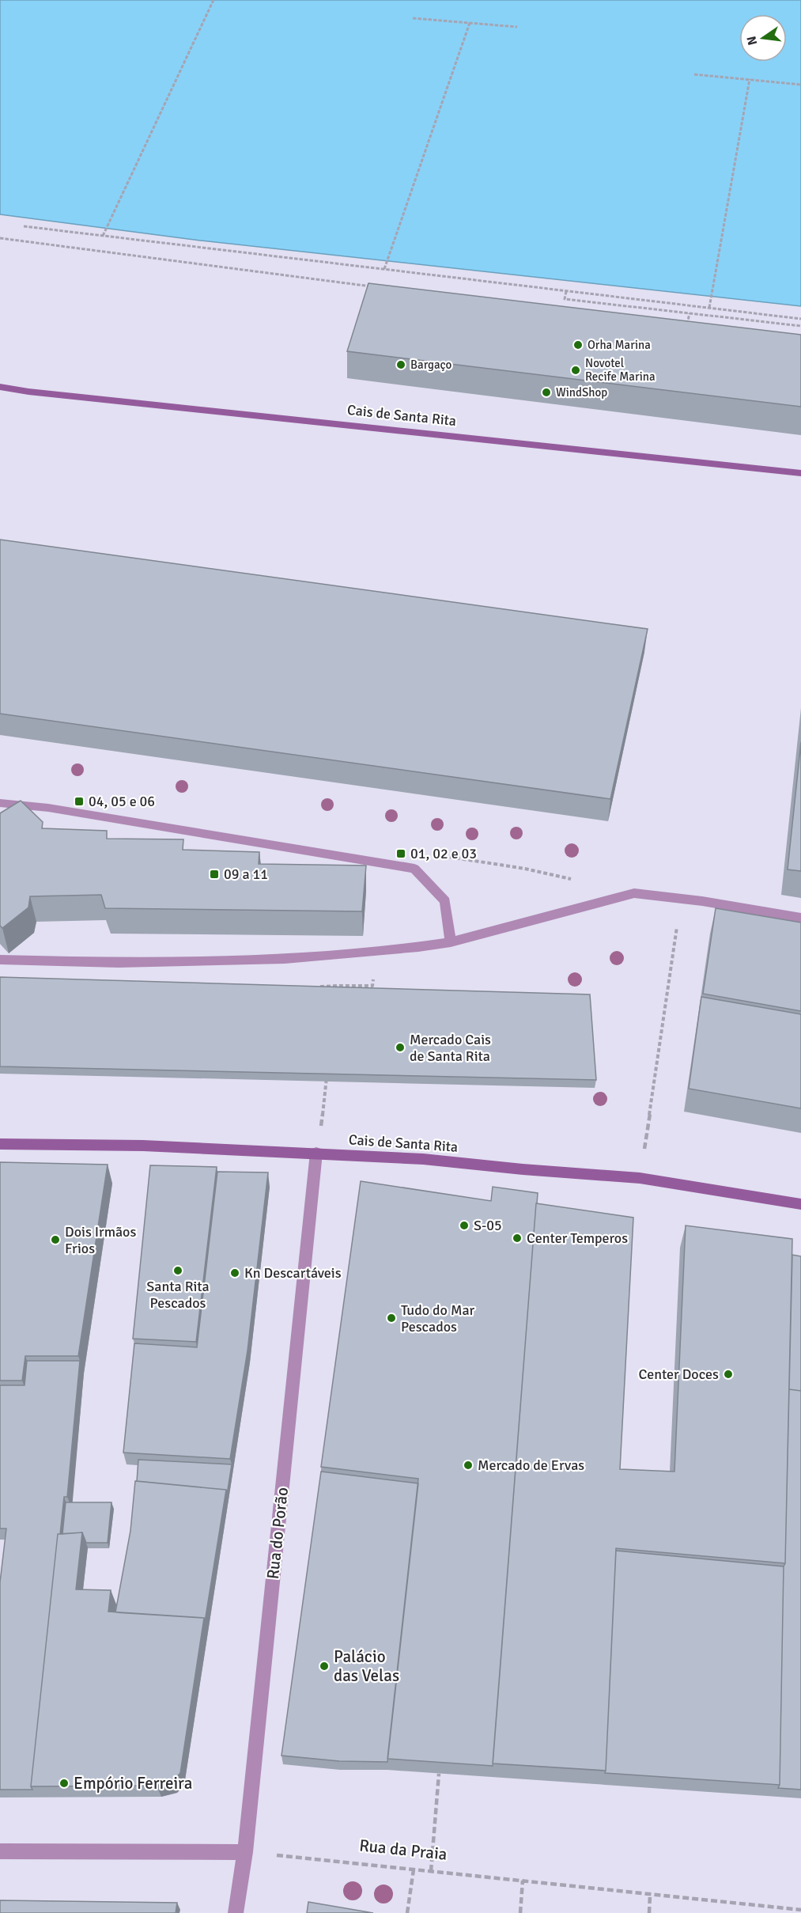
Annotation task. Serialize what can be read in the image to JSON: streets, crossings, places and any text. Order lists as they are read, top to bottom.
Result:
{
  "streets": {
    "main road": ["Cais de Santa Rita"],
    "street": ["Rua do Porão"],
    "path": ["Rua da Praia"]
  },
  "crossings": [
    ["Cais de Santa Rita", "Rua do Porão"],
    ["Rua do Porão", "Rua da Praia"]
  ],
  "places": {
    "other": [
      "Orha Marina",
      "Bargaço",
      "Novotel Recife Marina",
      "WindShop",
      "Mercado Cais de Santa Rita",
      "S-05",
      "Center Temperos",
      "Dois Irmãos Frios",
      "Santa Rita Pescados",
      "Kn Descartáveis",
      "Tudo do Mar Pescados",
      "Center Doces",
      "Mercado de Ervas",
      "Palácio das Velas",
      "Empório Ferreira"
    ],
    "transit": ["04, 05 e 06", "01, 02 e 03", "09 a 11"]
  },
  "north": "left"
}
